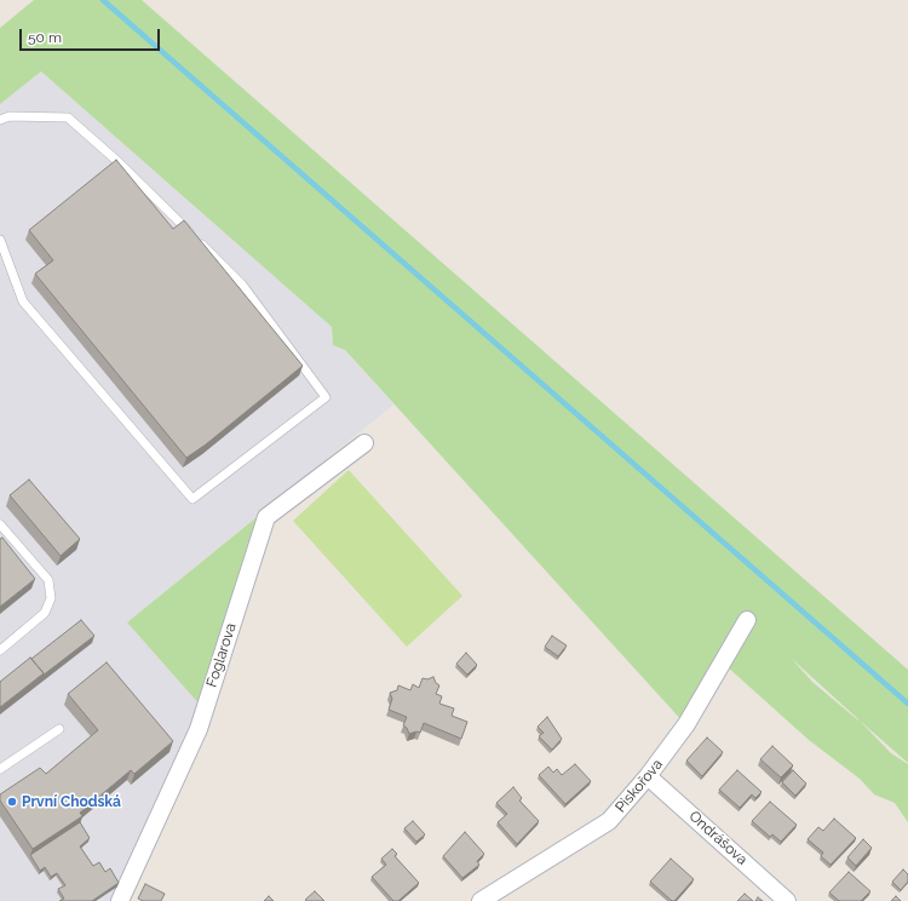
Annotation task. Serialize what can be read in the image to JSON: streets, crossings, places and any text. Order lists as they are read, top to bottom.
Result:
{
  "streets": {
    "street": ["Foglarova", "Piskořova", "Ondrášova"]
  },
  "crossings": [
    ["Piskořova", "Ondrášova"]
  ],
  "places": ["První Chodská"],
  "scale_bar": "50 m"
}
